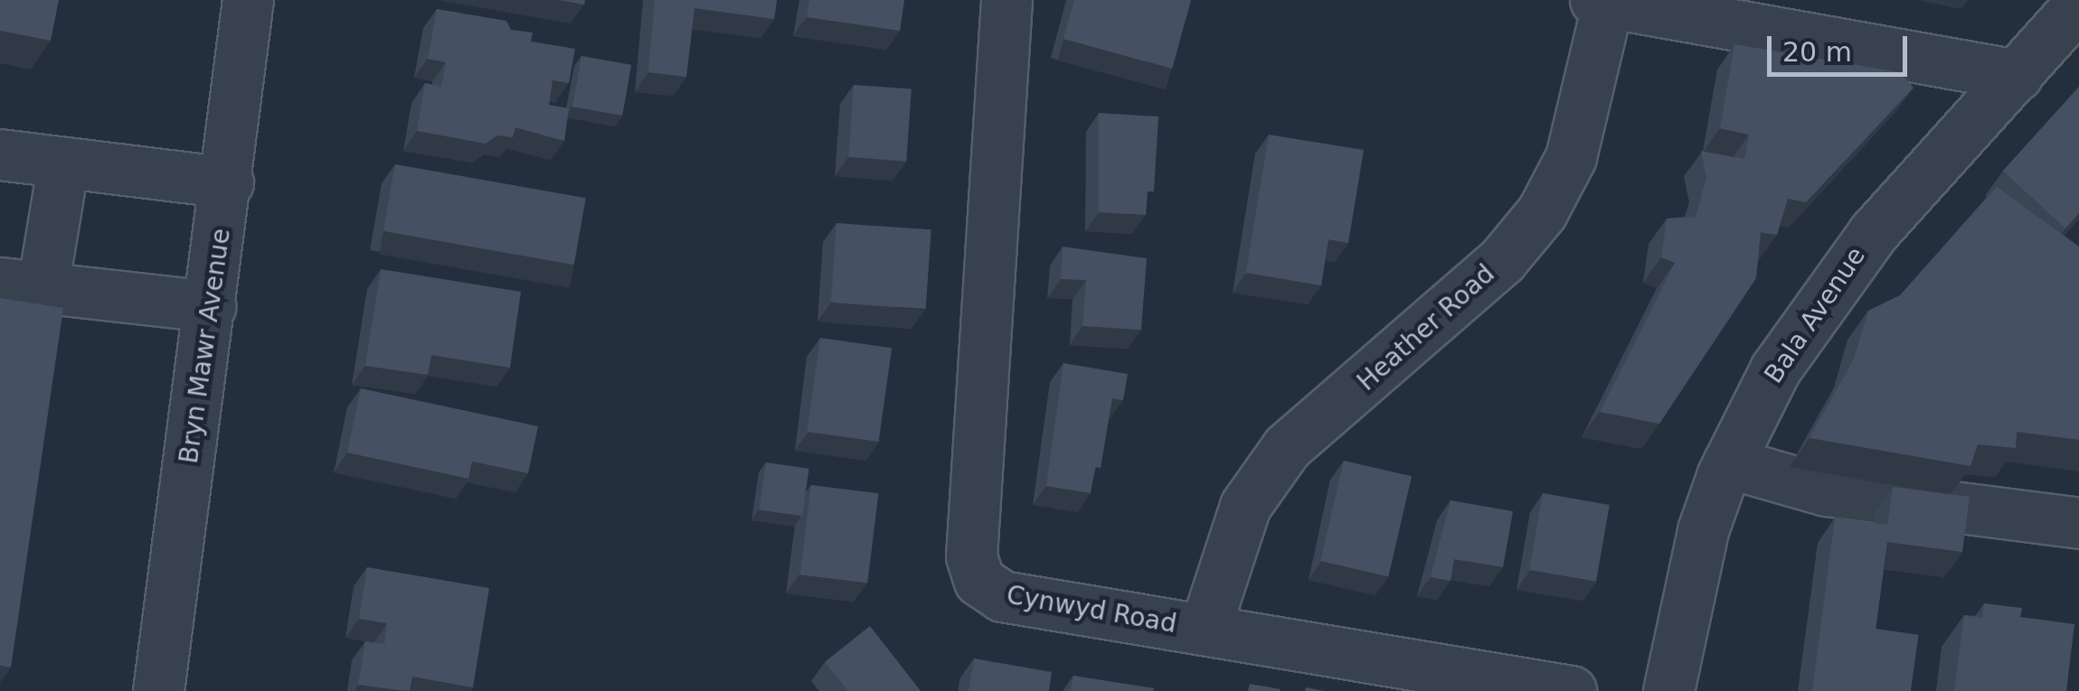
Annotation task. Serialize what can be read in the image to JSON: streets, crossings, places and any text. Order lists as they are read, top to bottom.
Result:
{
  "streets": {
    "street": [
      "Bala Avenue",
      "Heather Road",
      "Bryn Mawr Avenue",
      "Cynwyd Road"
    ]
  },
  "crossings": [
    ["Heather Road", "Cynwyd Road"]
  ],
  "scale_bar": "20 m"
}
